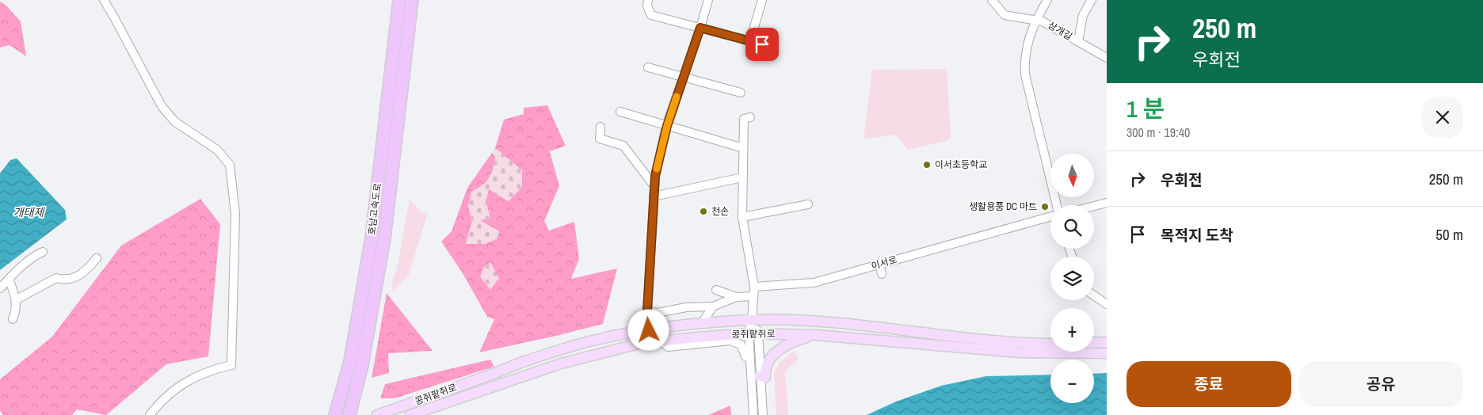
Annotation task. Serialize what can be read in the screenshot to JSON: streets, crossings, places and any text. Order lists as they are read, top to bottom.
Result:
{
  "streets": {
    "highway": ["호남고속도로"],
    "main road": ["콩쥐팥쥐로"],
    "street": ["상개길", "이서로"]
  },
  "water": ["개태제"],
  "places": ["이서초등학교", "생활용품 DC 마트", "천손"],
  "north": "bottom",
  "page": {
    "turn": ["250 m", "우회전"],
    "heading": ["1 분", "300 m · 19:40"],
    "list": [
      {
        "name": "우회전",
        "value": "250 m"
      },
      {
        "name": "목적지 도착",
        "value": "50 m"
      }
    ],
    "map_buttons": ["+", "−"],
    "buttons": ["종료", "공유"]
  }
}
